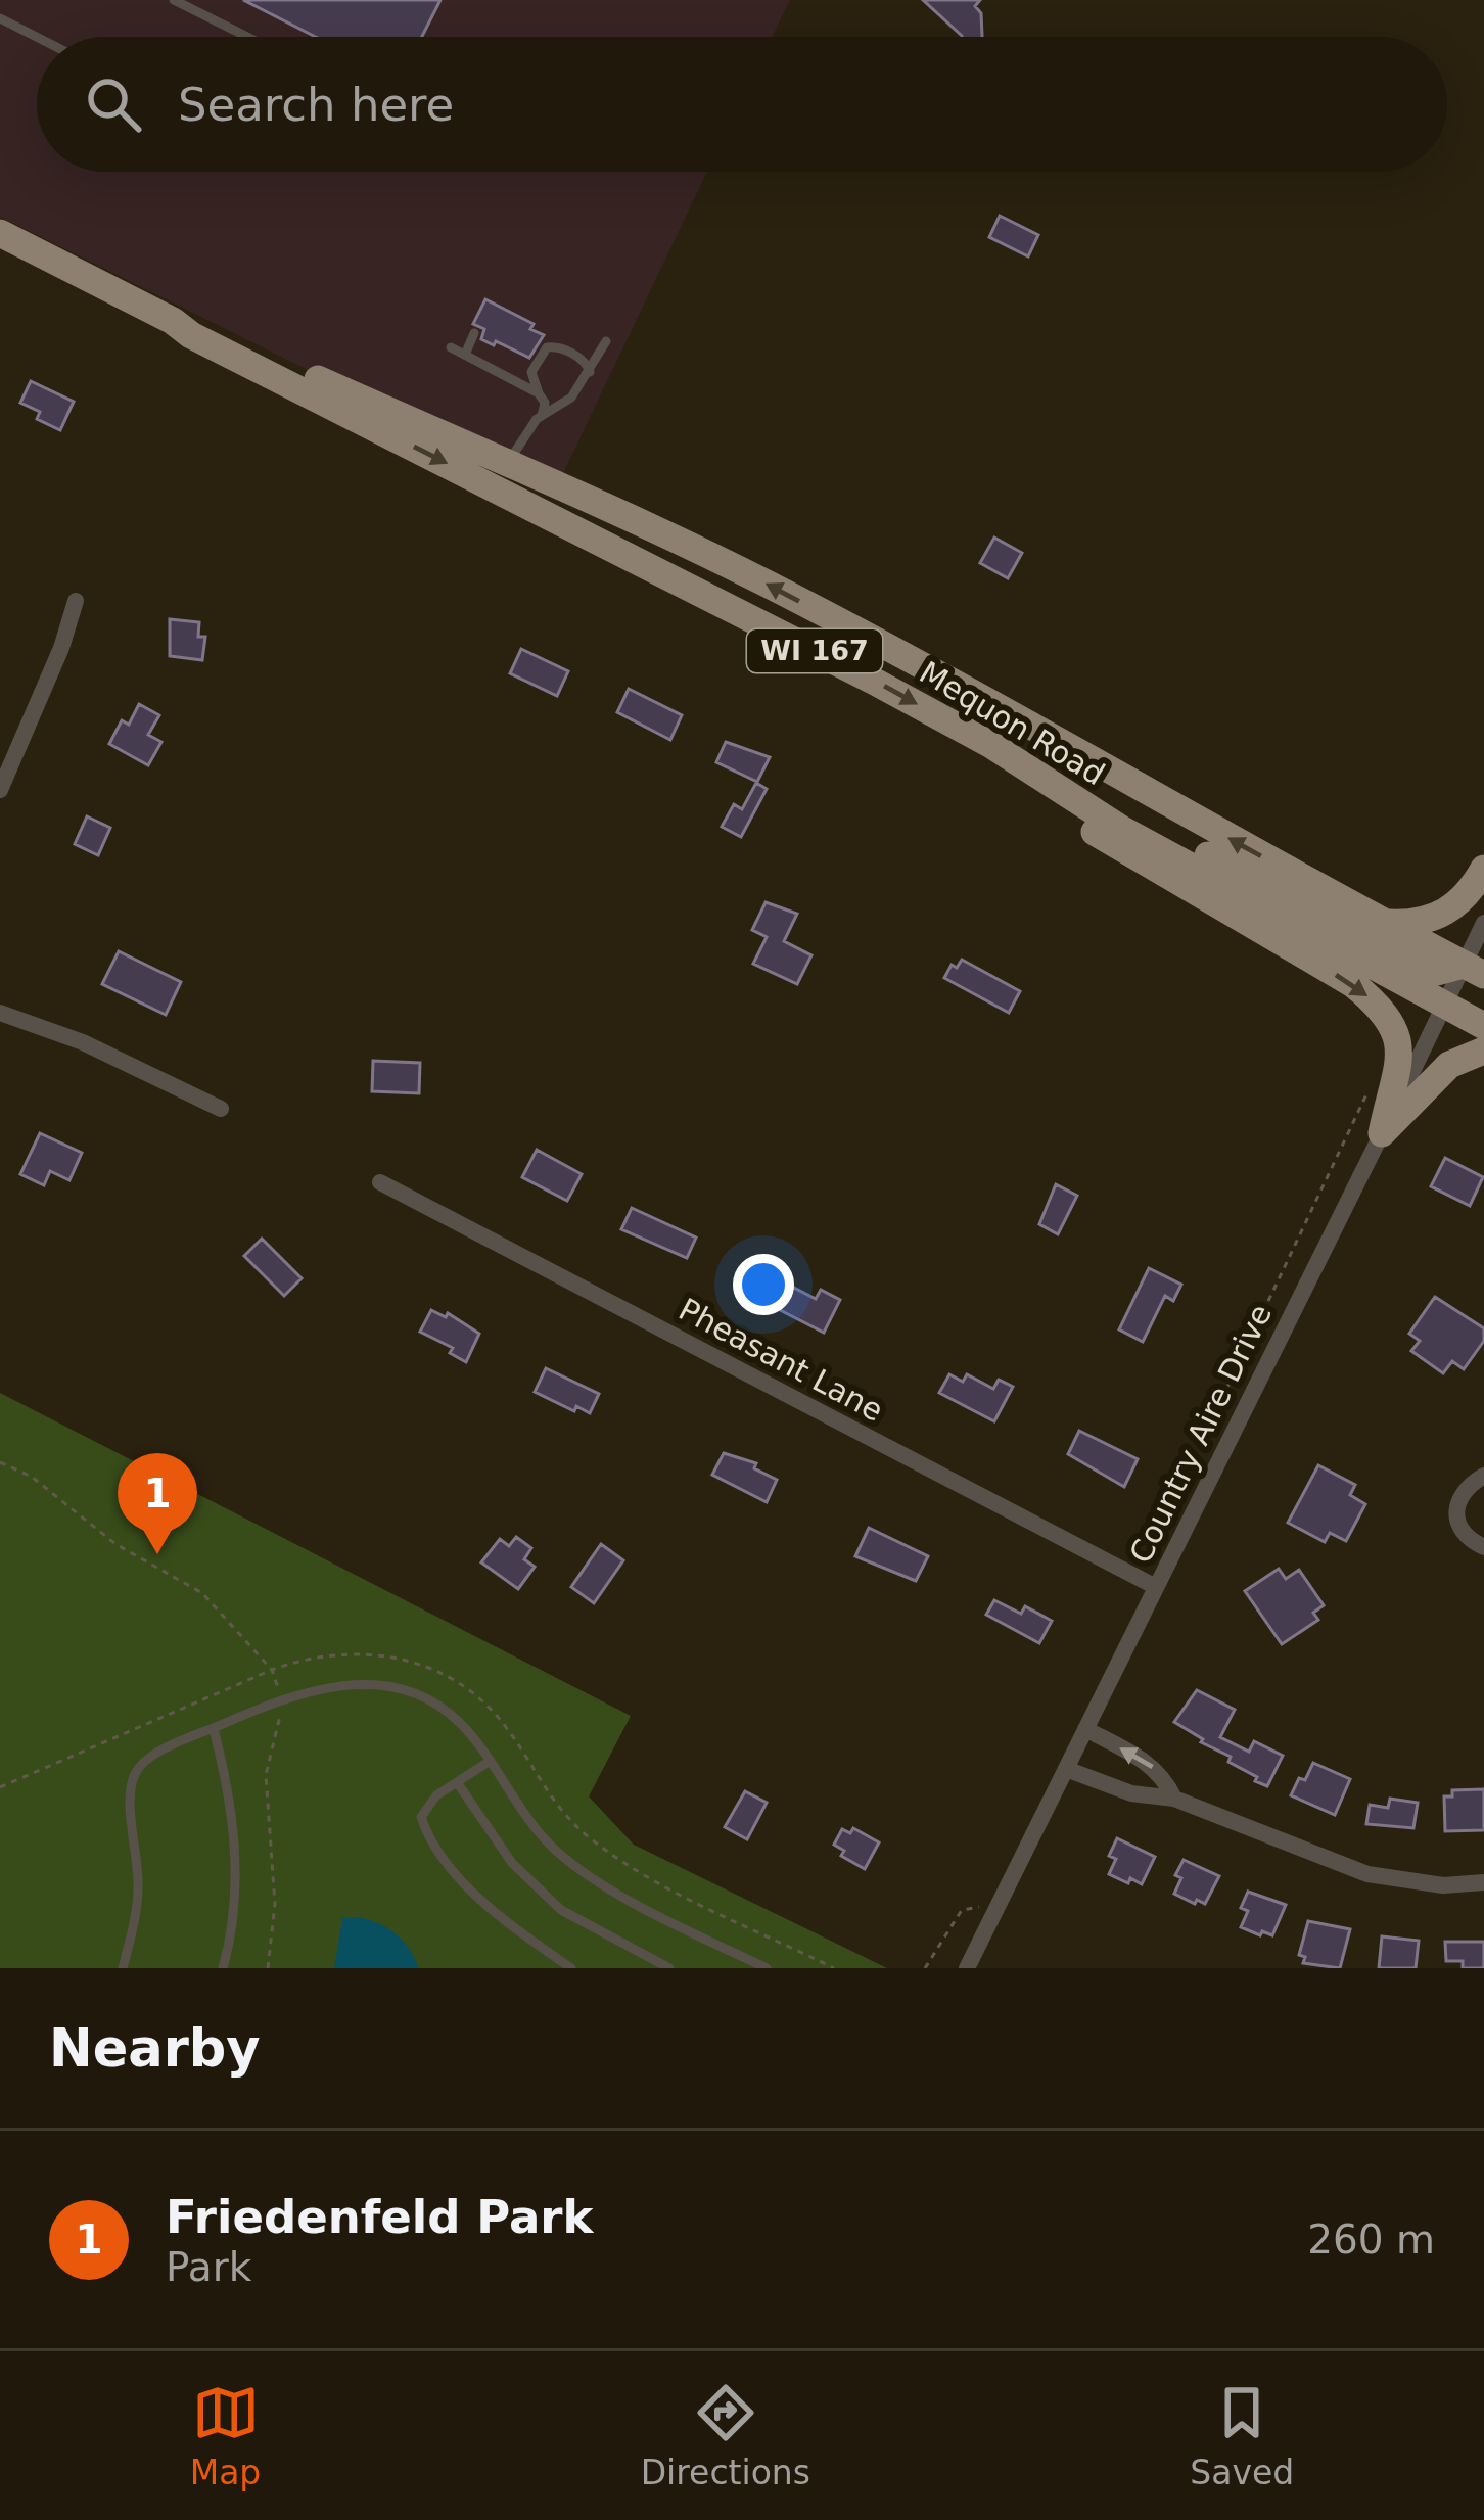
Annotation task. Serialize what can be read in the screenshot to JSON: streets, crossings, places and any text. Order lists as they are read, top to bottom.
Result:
{
  "streets": {
    "main road": ["WI 167", "Mequon Road"],
    "street": ["Pheasant Lane", "Country Aire Drive"]
  },
  "crossings": [
    ["Mequon Road", "Country Aire Drive"],
    ["Pheasant Lane", "Country Aire Drive"]
  ],
  "page": {
    "search": "Search here",
    "pins": "1",
    "heading": "Nearby",
    "list": [
      {
        "mark": "1",
        "name": "Friedenfeld Park",
        "note": "Park",
        "value": "260 m"
      }
    ],
    "nav": ["Map", "Directions", "Saved"]
  }
}
